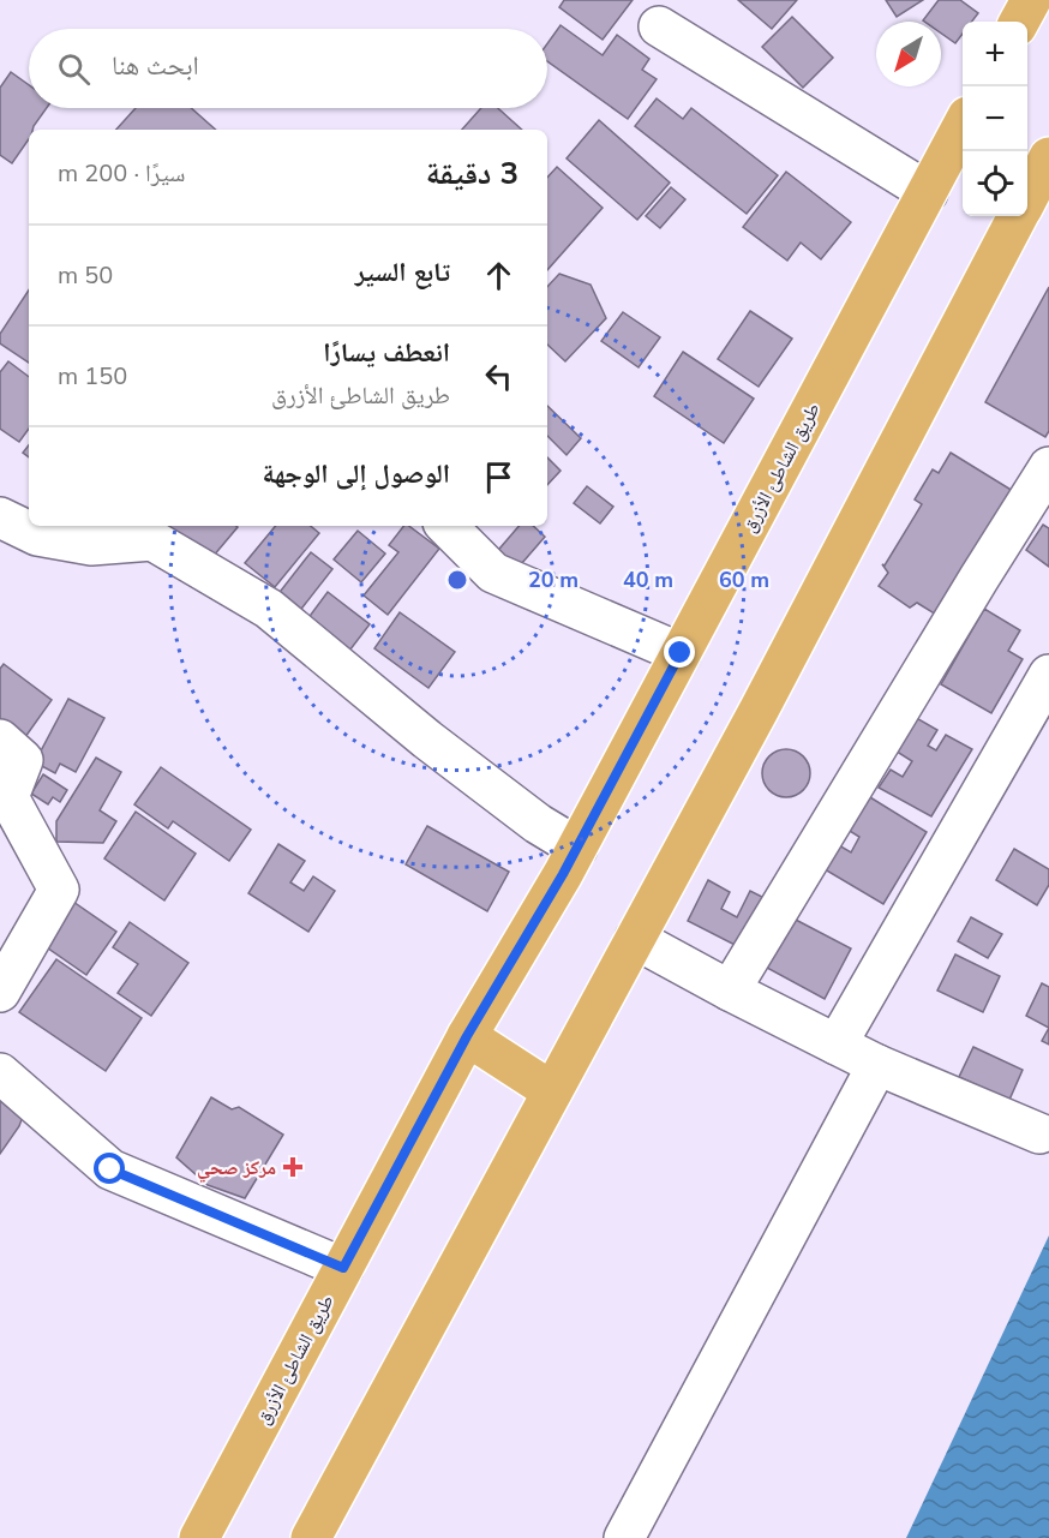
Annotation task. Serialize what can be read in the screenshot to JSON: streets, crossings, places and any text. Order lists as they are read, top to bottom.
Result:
{
  "streets": {
    "main road": ["طريق الشاطئ الأزرق"]
  },
  "places": {
    "health": ["مركز صحي"]
  },
  "north": "bottom left",
  "page": {
    "map_buttons": ["+", "−"],
    "search": "ابحث هنا",
    "heading": ["3 دقيقة", "سيرًا · 200 m"],
    "list": [
      ["تابع السير", "50 m"],
      ["انعطف يسارًا", "طريق الشاطئ الأزرق", "150 m"],
      "الوصول إلى الوجهة"
    ]
  },
  "rings": ["20 m", "40 m", "60 m"]
}
